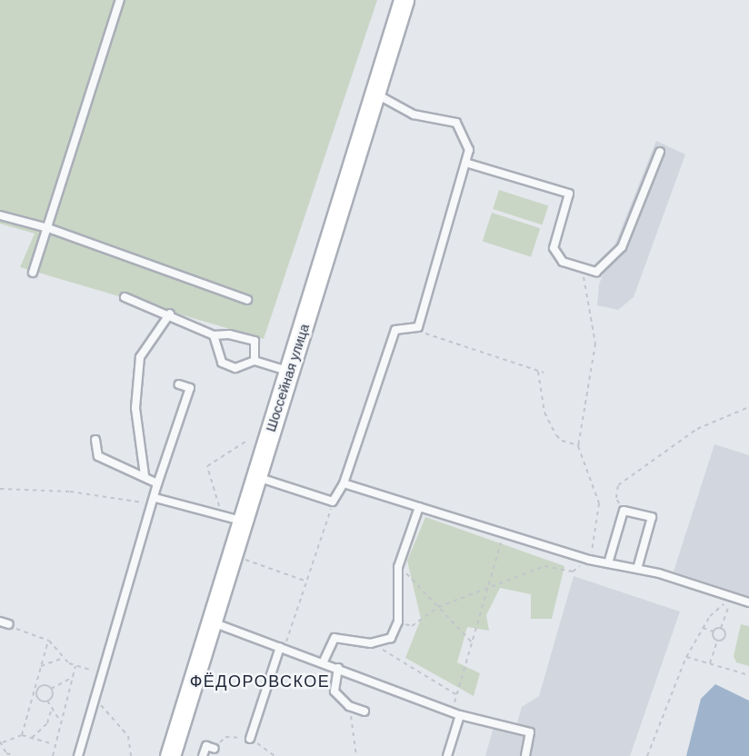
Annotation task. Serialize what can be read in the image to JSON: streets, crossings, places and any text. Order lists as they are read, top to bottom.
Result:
{
  "streets": {
    "main road": ["Шоссейная улица"]
  },
  "districts": ["ФЁДОРОВСКОЕ"]
}
